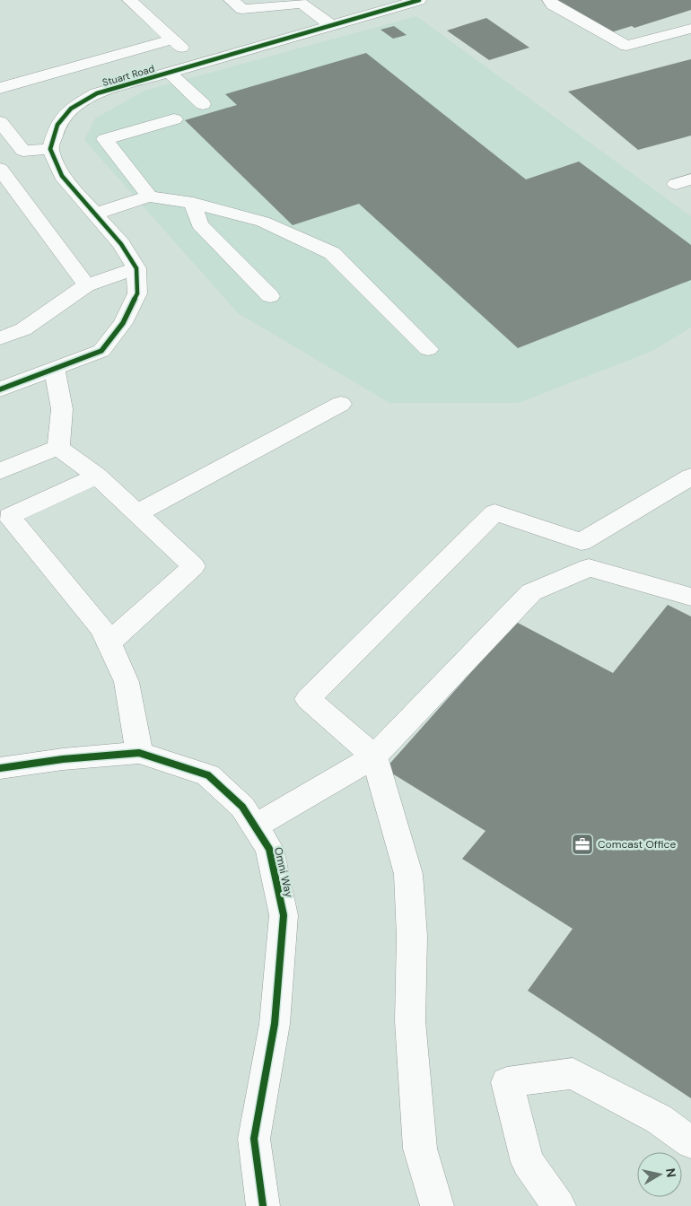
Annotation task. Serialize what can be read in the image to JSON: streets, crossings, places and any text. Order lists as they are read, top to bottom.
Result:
{
  "streets": {
    "street": ["Stuart Road", "Omni Way"]
  },
  "places": {
    "office": ["Comcast Office"]
  },
  "north": "right"
}
